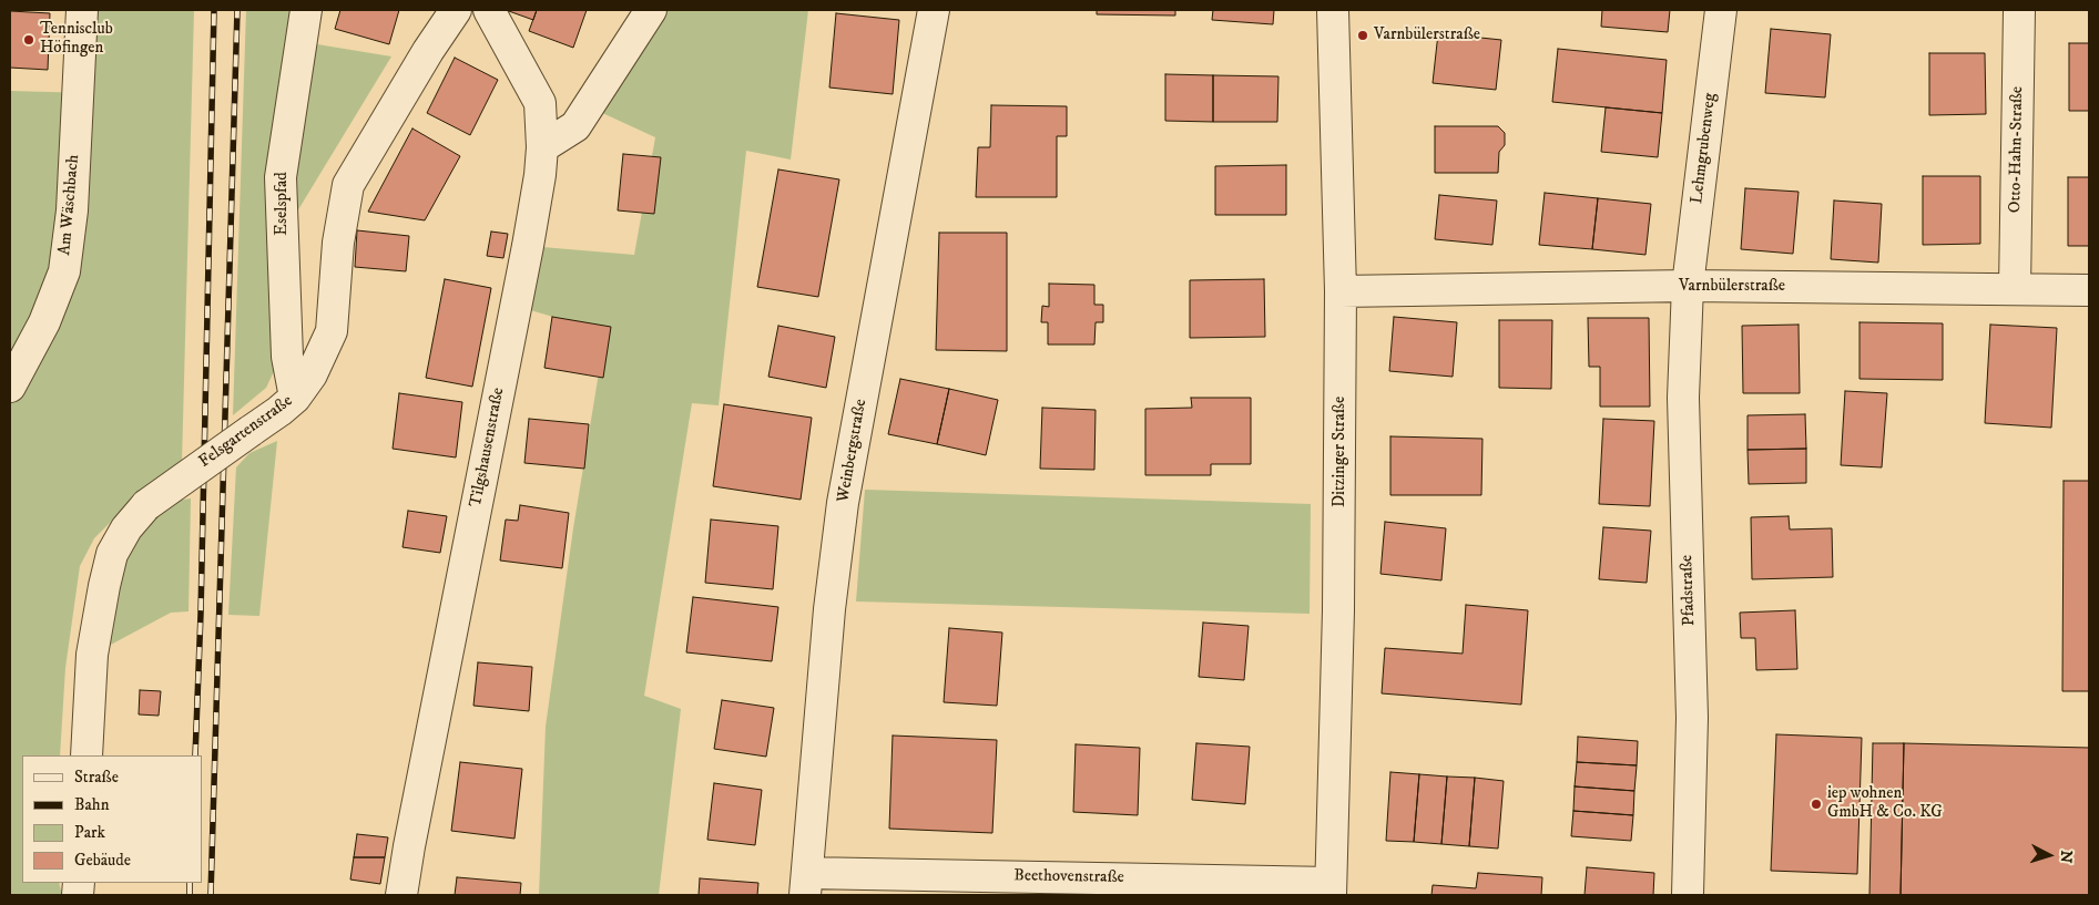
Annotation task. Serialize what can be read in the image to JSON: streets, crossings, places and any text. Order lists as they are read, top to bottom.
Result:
{
  "streets": {
    "street": [
      "Lehmgrubenweg",
      "Otto-Hahn-Straße",
      "Eselspfad",
      "Am Wäschbach",
      "Varnbülerstraße",
      "Felsgartenstraße",
      "Tilgshausenstraße",
      "Weinbergstraße",
      "Ditzinger Straße",
      "Pfadstraße",
      "Beethovenstraße"
    ]
  },
  "crossings": [
    ["Lehmgrubenweg", "Varnbülerstraße"],
    ["Lehmgrubenweg", "Pfadstraße"],
    ["Otto-Hahn-Straße", "Varnbülerstraße"],
    ["Eselspfad", "Felsgartenstraße"],
    ["Varnbülerstraße", "Ditzinger Straße"],
    ["Varnbülerstraße", "Pfadstraße"],
    ["Weinbergstraße", "Beethovenstraße"],
    ["Ditzinger Straße", "Beethovenstraße"]
  ],
  "places": ["Varnbülerstraße", "Tennisclub Höfingen", "iep wohnen GmbH & Co. KG"],
  "legend": [
    "Straße",
    "Bahn",
    "Park",
    "Gebäude"
  ],
  "north": "right"
}
